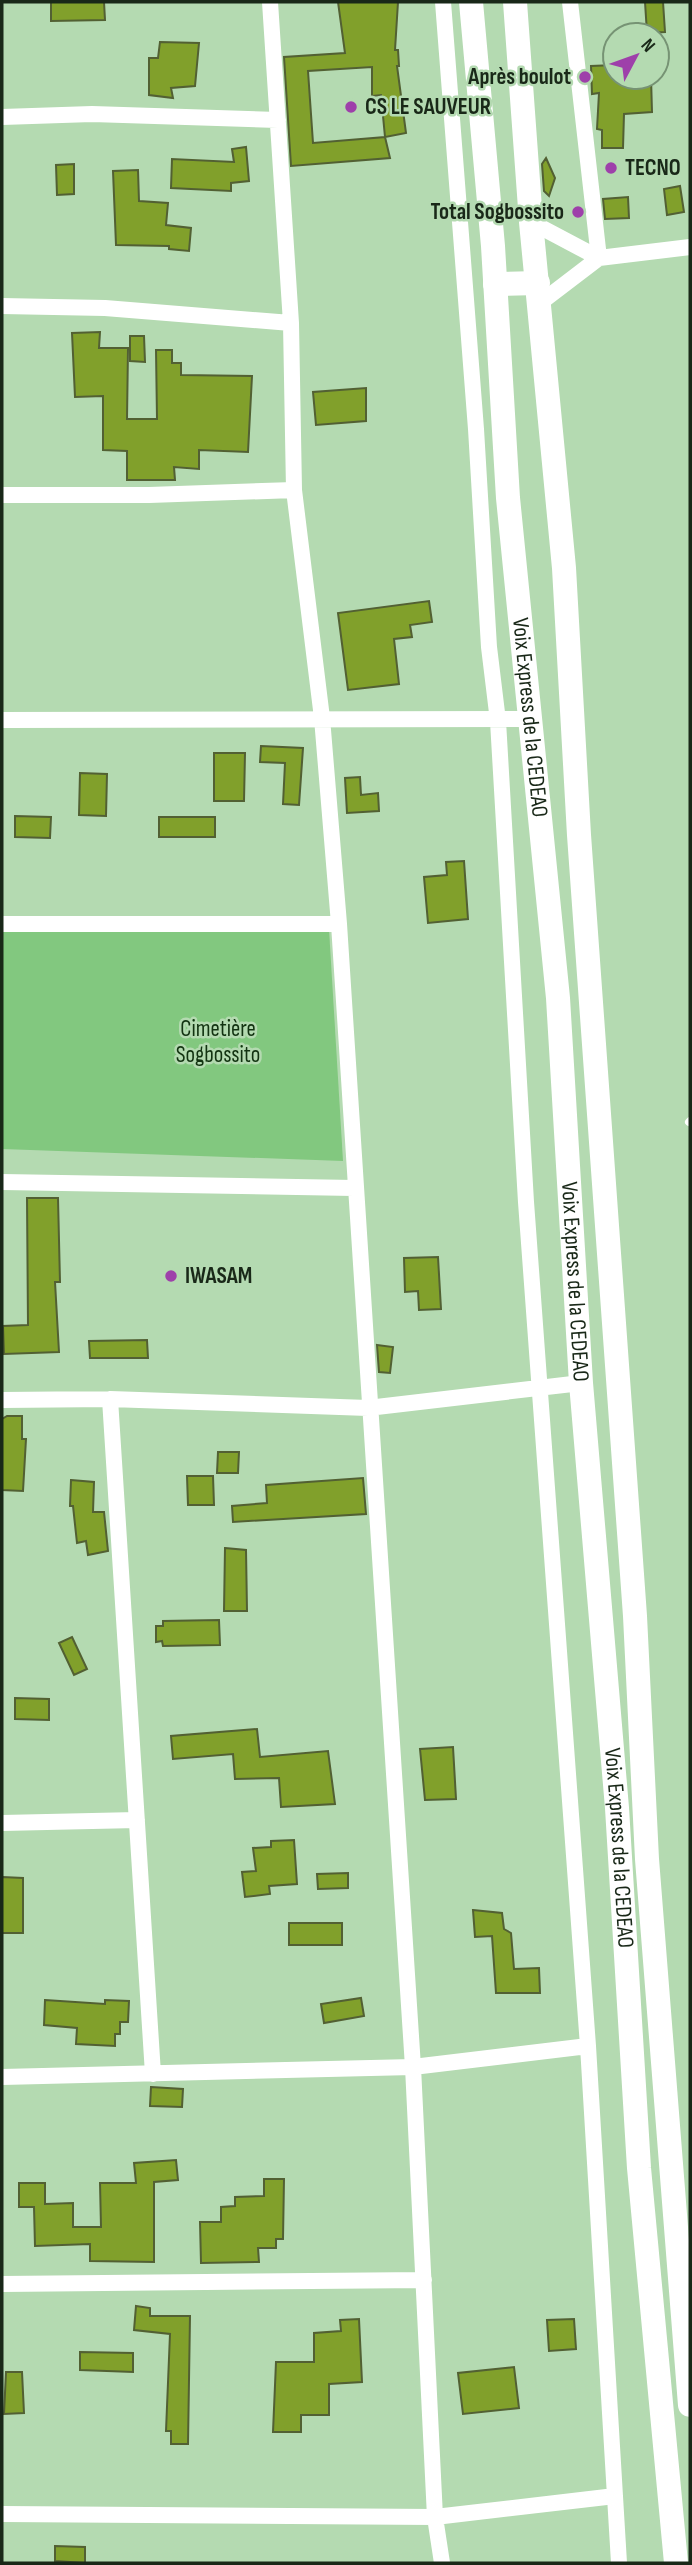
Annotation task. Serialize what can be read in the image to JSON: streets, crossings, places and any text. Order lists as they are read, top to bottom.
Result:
{
  "streets": {
    "main road": ["Voix Express de la CEDEAO"]
  },
  "parks": ["Cimetière Sogbossito"],
  "places": [
    "Après boulot",
    "CS LE SAUVEUR",
    "TECNO",
    "Total Sogbossito",
    "IWASAM"
  ],
  "north": "top right"
}
